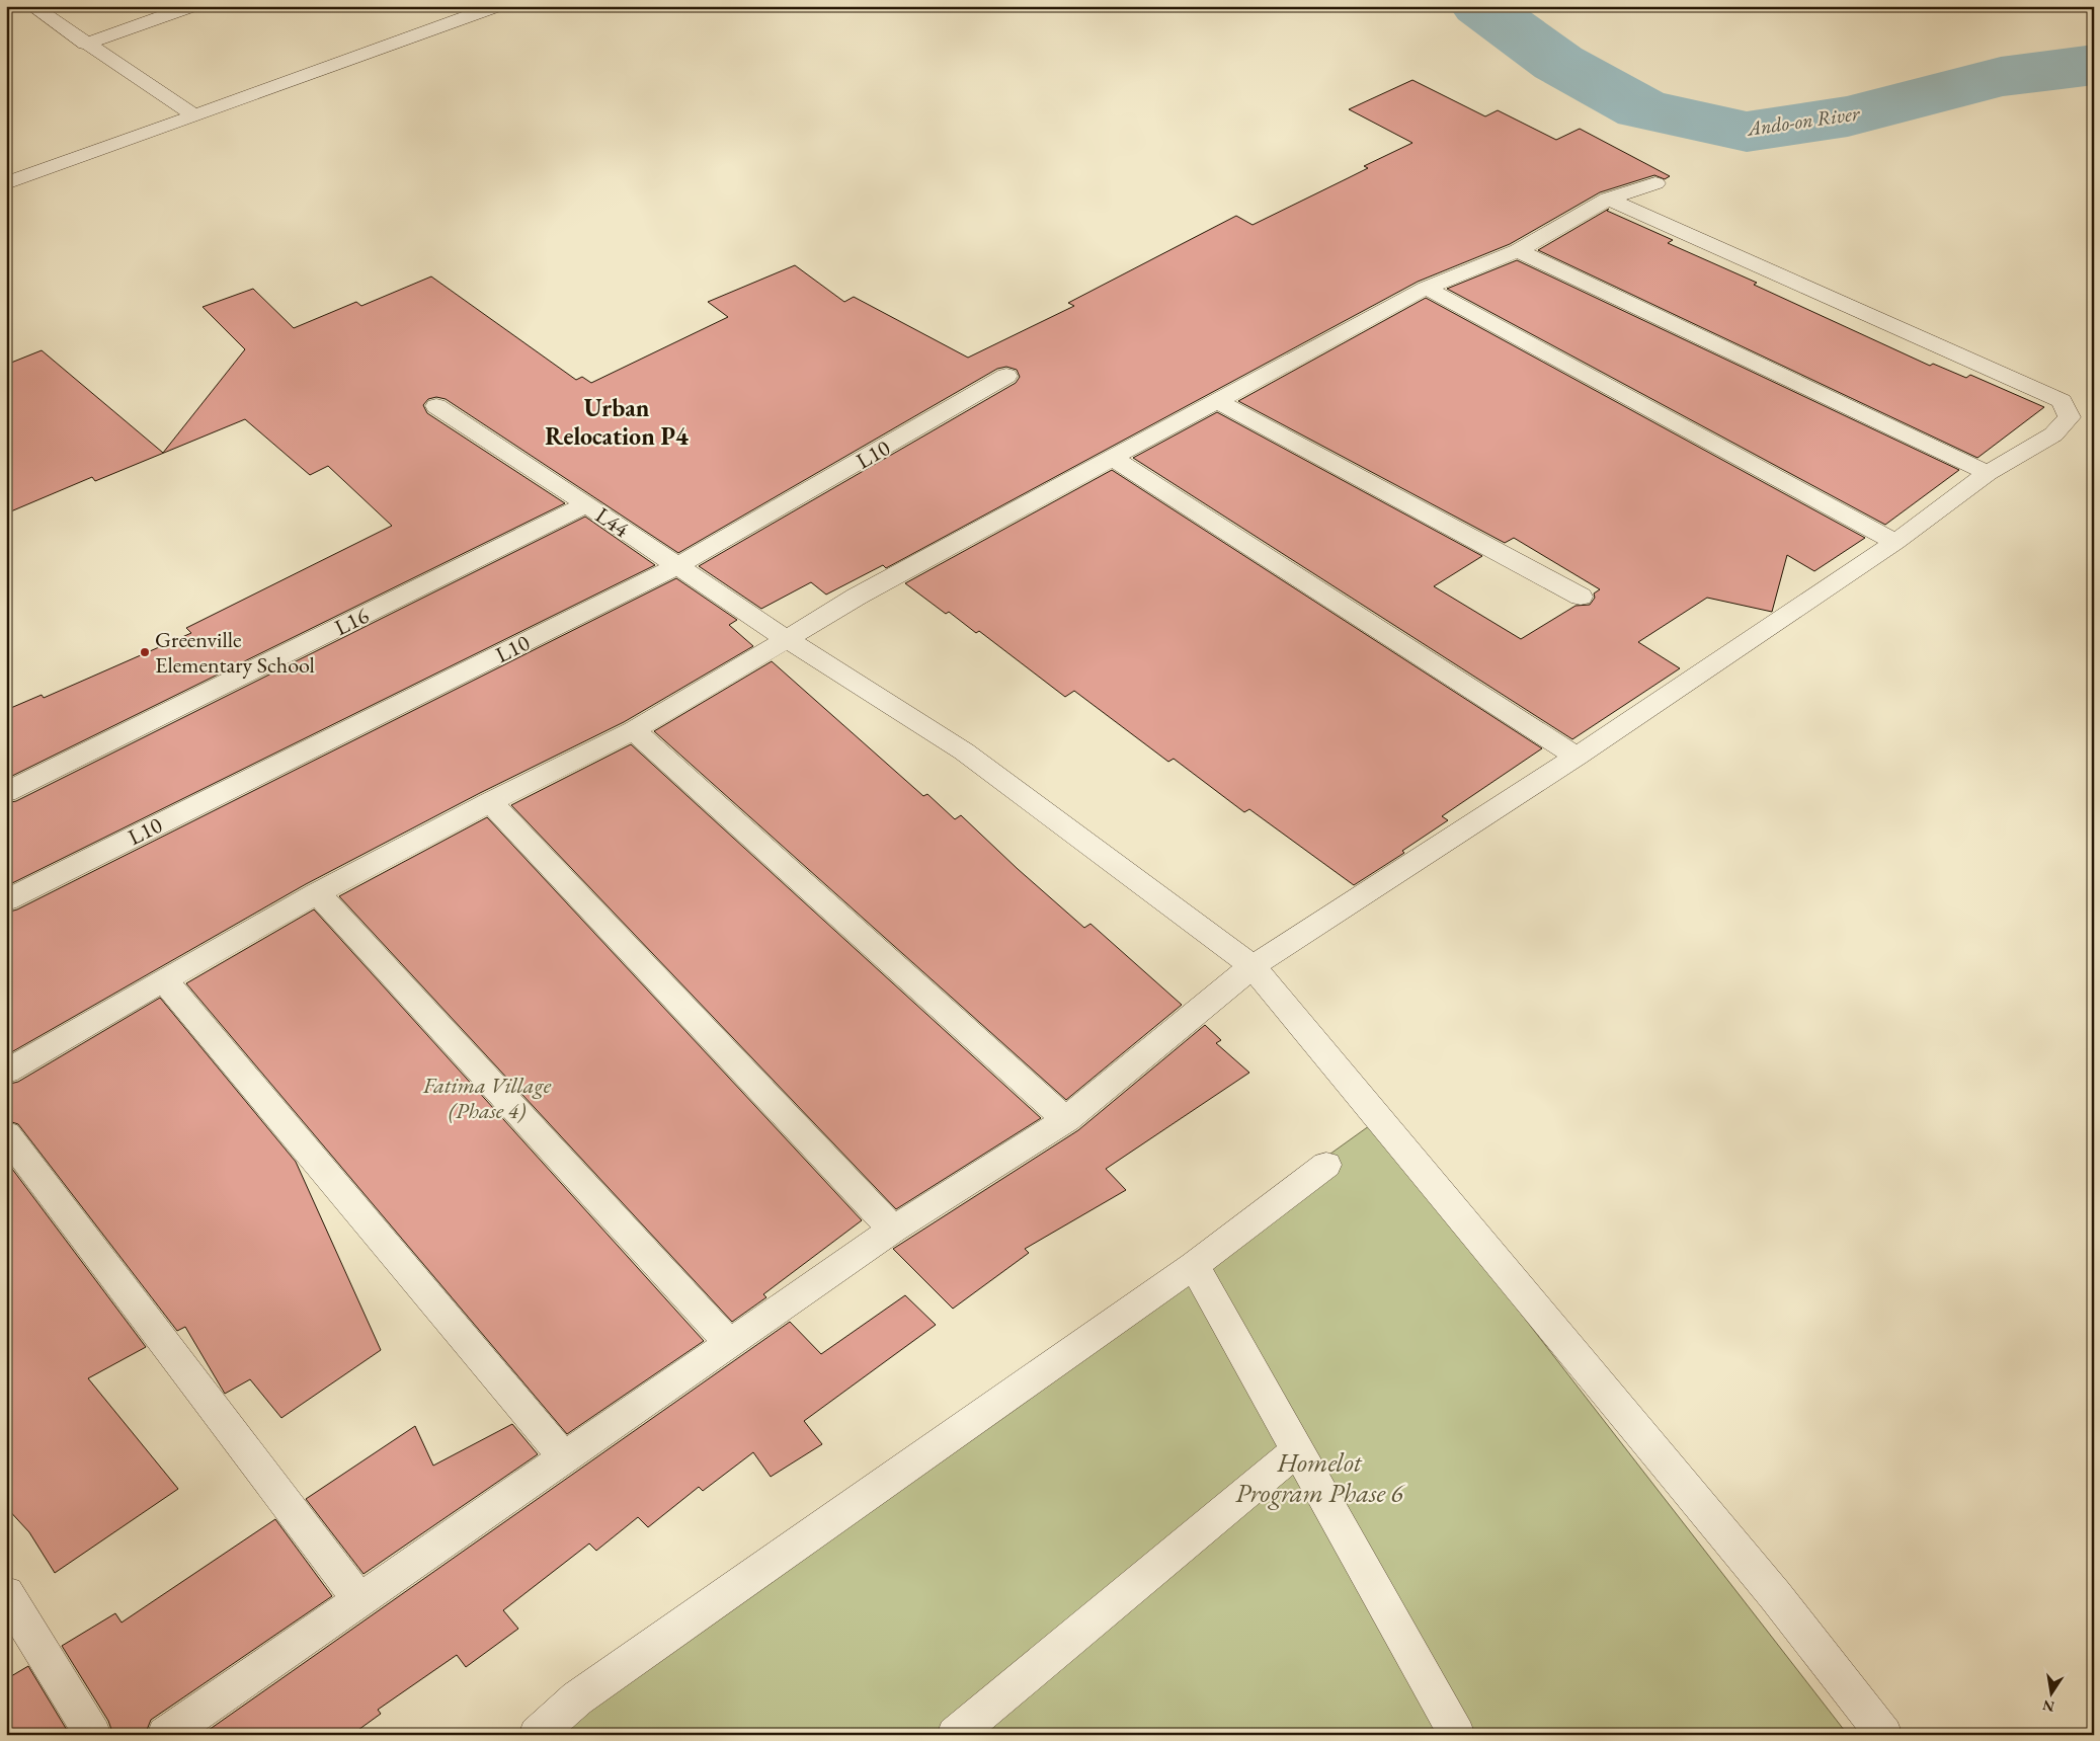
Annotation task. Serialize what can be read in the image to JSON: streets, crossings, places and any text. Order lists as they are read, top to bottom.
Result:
{
  "streets": {
    "street": ["L10", "L44", "L16"]
  },
  "crossings": [
    ["L10", "L44"],
    ["L44", "L16"]
  ],
  "districts": ["Urban Relocation P4"],
  "water": ["Ando-on River"],
  "parks": ["Fatima Village (Phase 4)", "Homelot Program Phase 6"],
  "places": ["Greenville Elementary School"],
  "north": "bottom"
}
